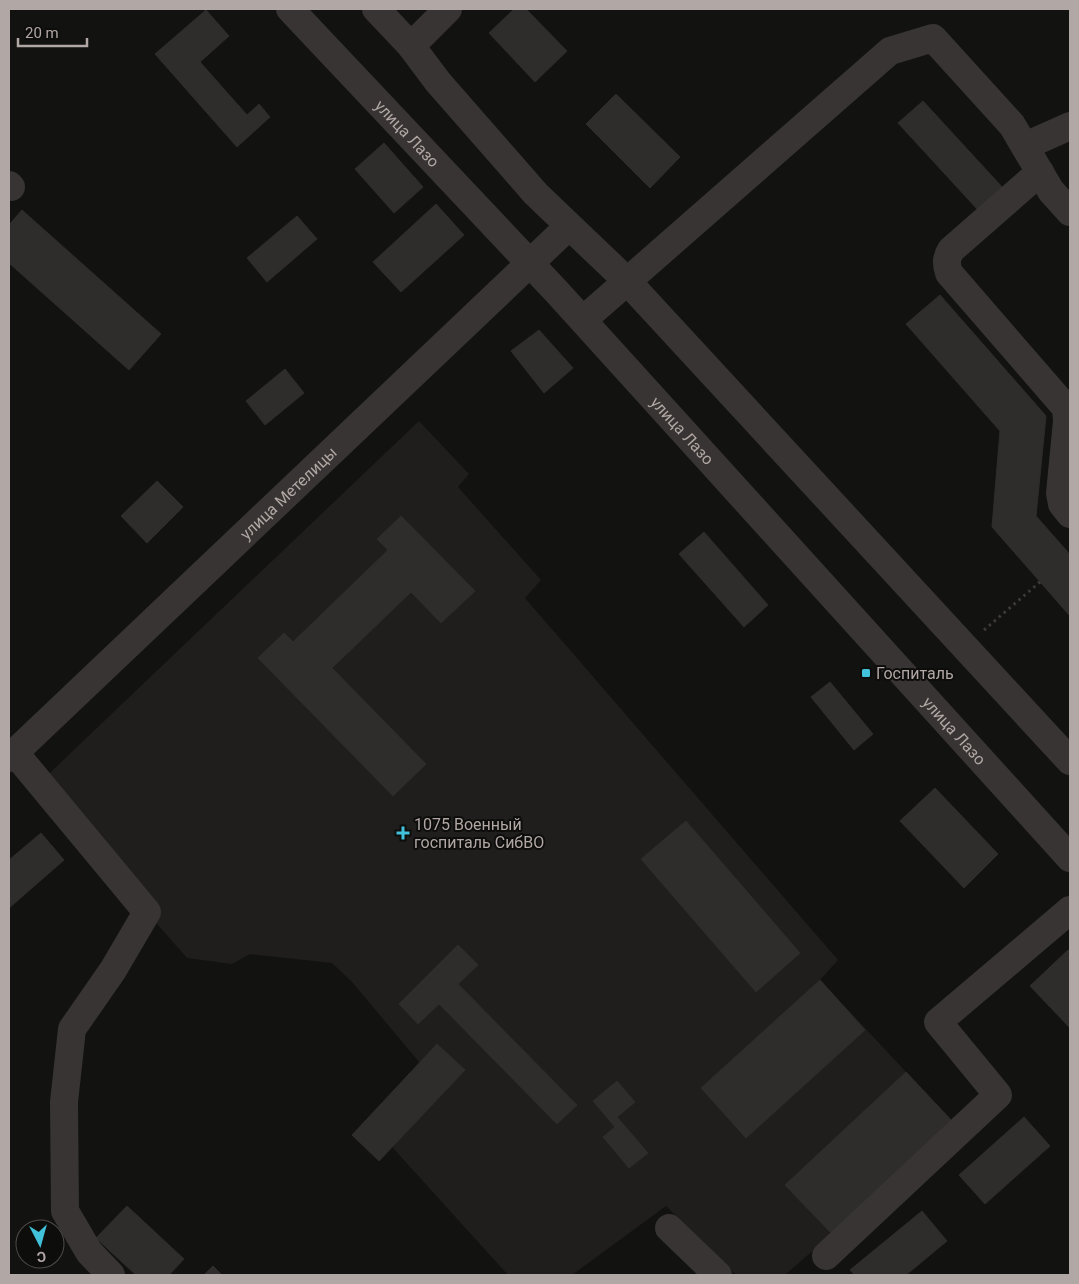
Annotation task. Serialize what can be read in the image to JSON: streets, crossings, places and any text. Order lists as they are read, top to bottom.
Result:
{
  "streets": {
    "street": ["улица Лазо", "улица Метелицы"]
  },
  "crossings": [
    ["улица Лазо", "улица Метелицы"]
  ],
  "places": {
    "transit": ["Госпиталь"],
    "health": ["1075 Военный госпиталь СибВО"]
  },
  "scale_bar": "20 m",
  "north": "bottom"
}
